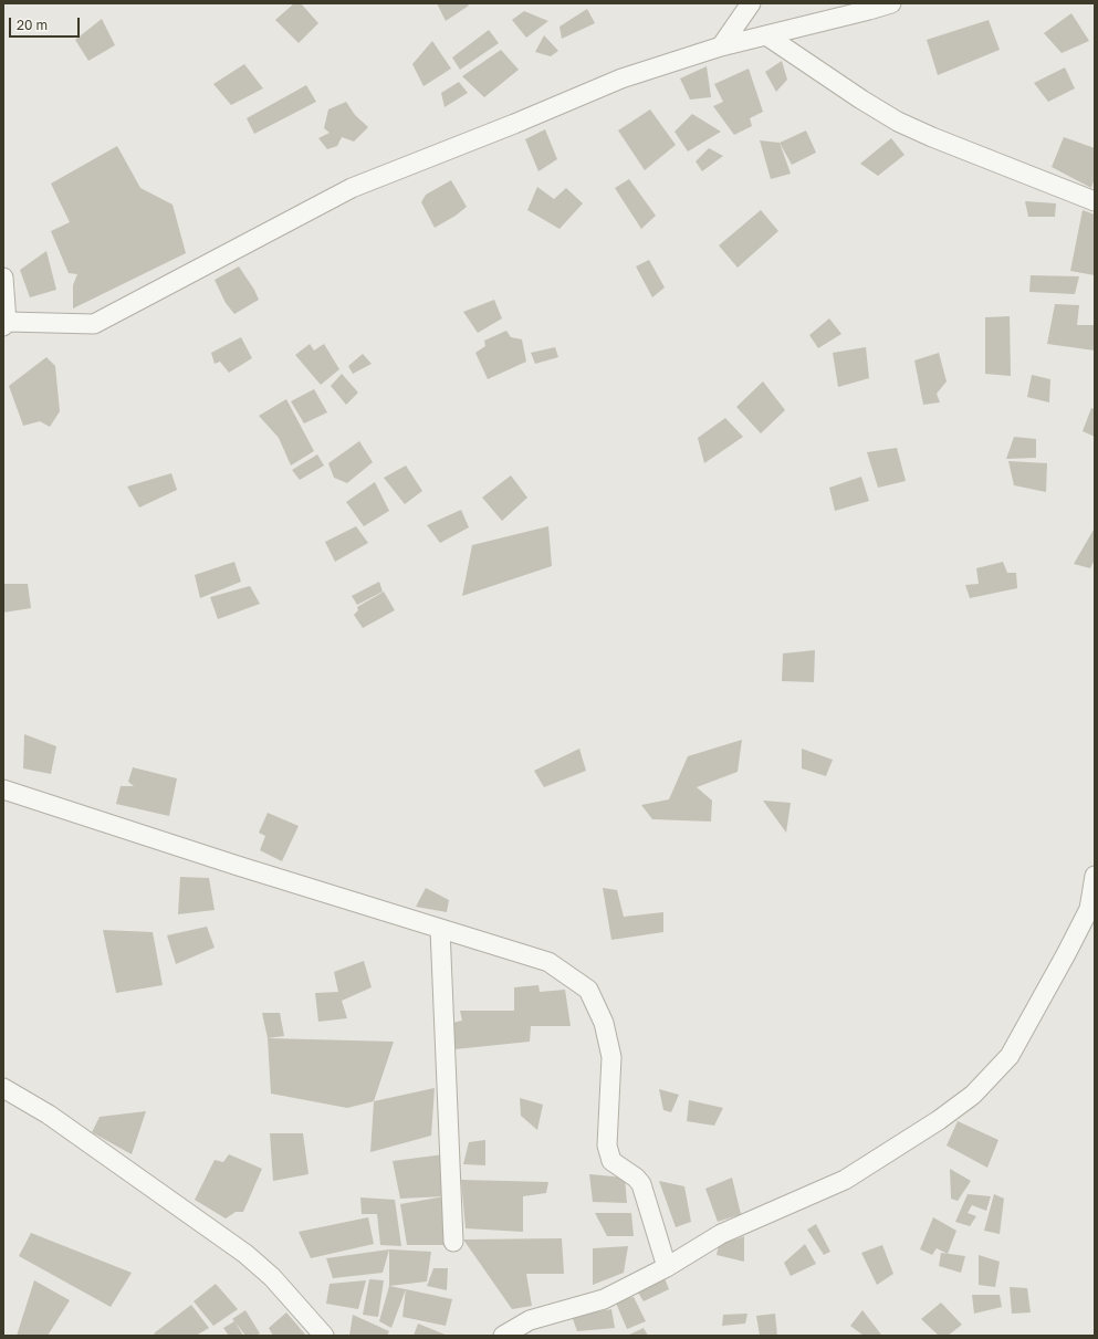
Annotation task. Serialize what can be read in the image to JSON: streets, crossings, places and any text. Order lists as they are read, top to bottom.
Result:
{
  "scale_bar": "20 m"
}
